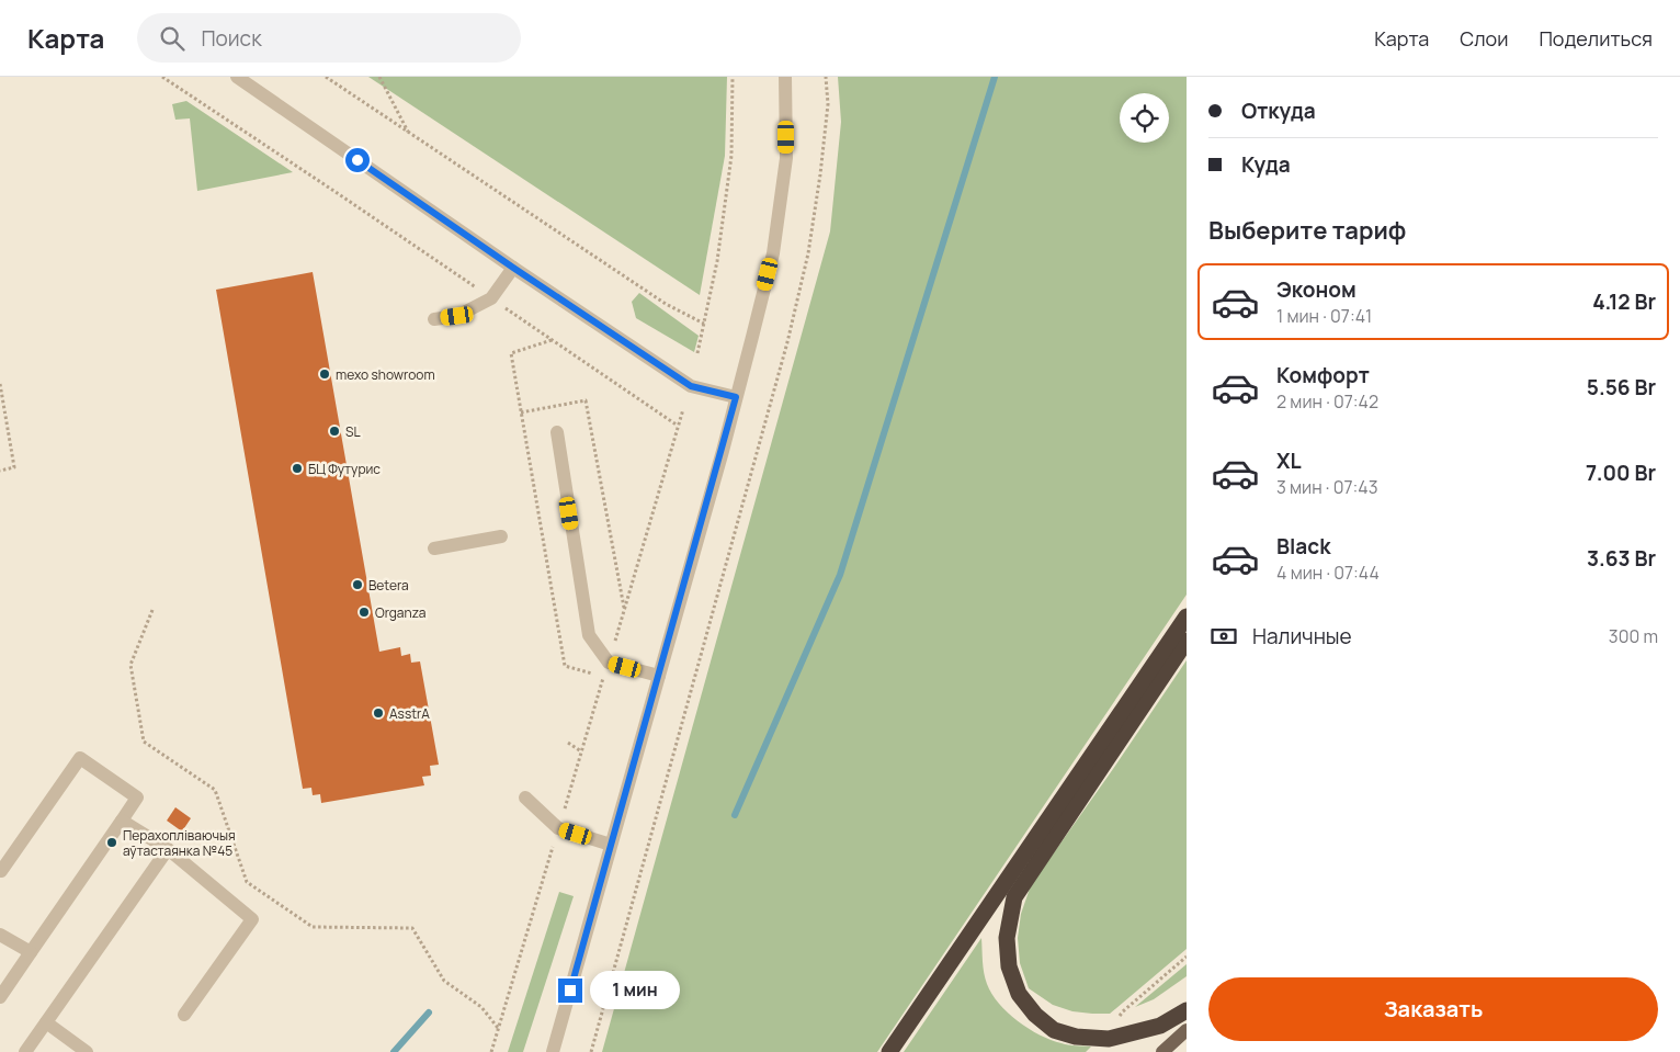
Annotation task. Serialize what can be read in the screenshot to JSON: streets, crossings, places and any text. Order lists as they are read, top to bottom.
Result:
{
  "places": [
    "mexo showroom",
    "SL",
    "БЦ Футурис",
    "Betera",
    "Organza",
    "AsstrA",
    "Перахопліваючыя аўтастаянка №45"
  ],
  "page": {
    "header": "Карта",
    "search": "Поиск",
    "nav": ["Карта", "Слои", "Поделиться"],
    "banner": ["Откуда", "Куда"],
    "heading": "Выберите тариф",
    "list": [
      {
        "name": "Эконом",
        "note": "1 мин · 07:41",
        "value": "4.12 Br"
      },
      {
        "name": "Комфорт",
        "note": "2 мин · 07:42",
        "value": "5.56 Br"
      },
      {
        "name": "XL",
        "note": "3 мин · 07:43",
        "value": "7.00 Br"
      },
      {
        "name": "Black",
        "note": "4 мин · 07:44",
        "value": "3.63 Br"
      }
    ],
    "pay": ["Наличные", "300 m"],
    "buttons": "Заказать",
    "bubble": "1 мин"
  }
}
